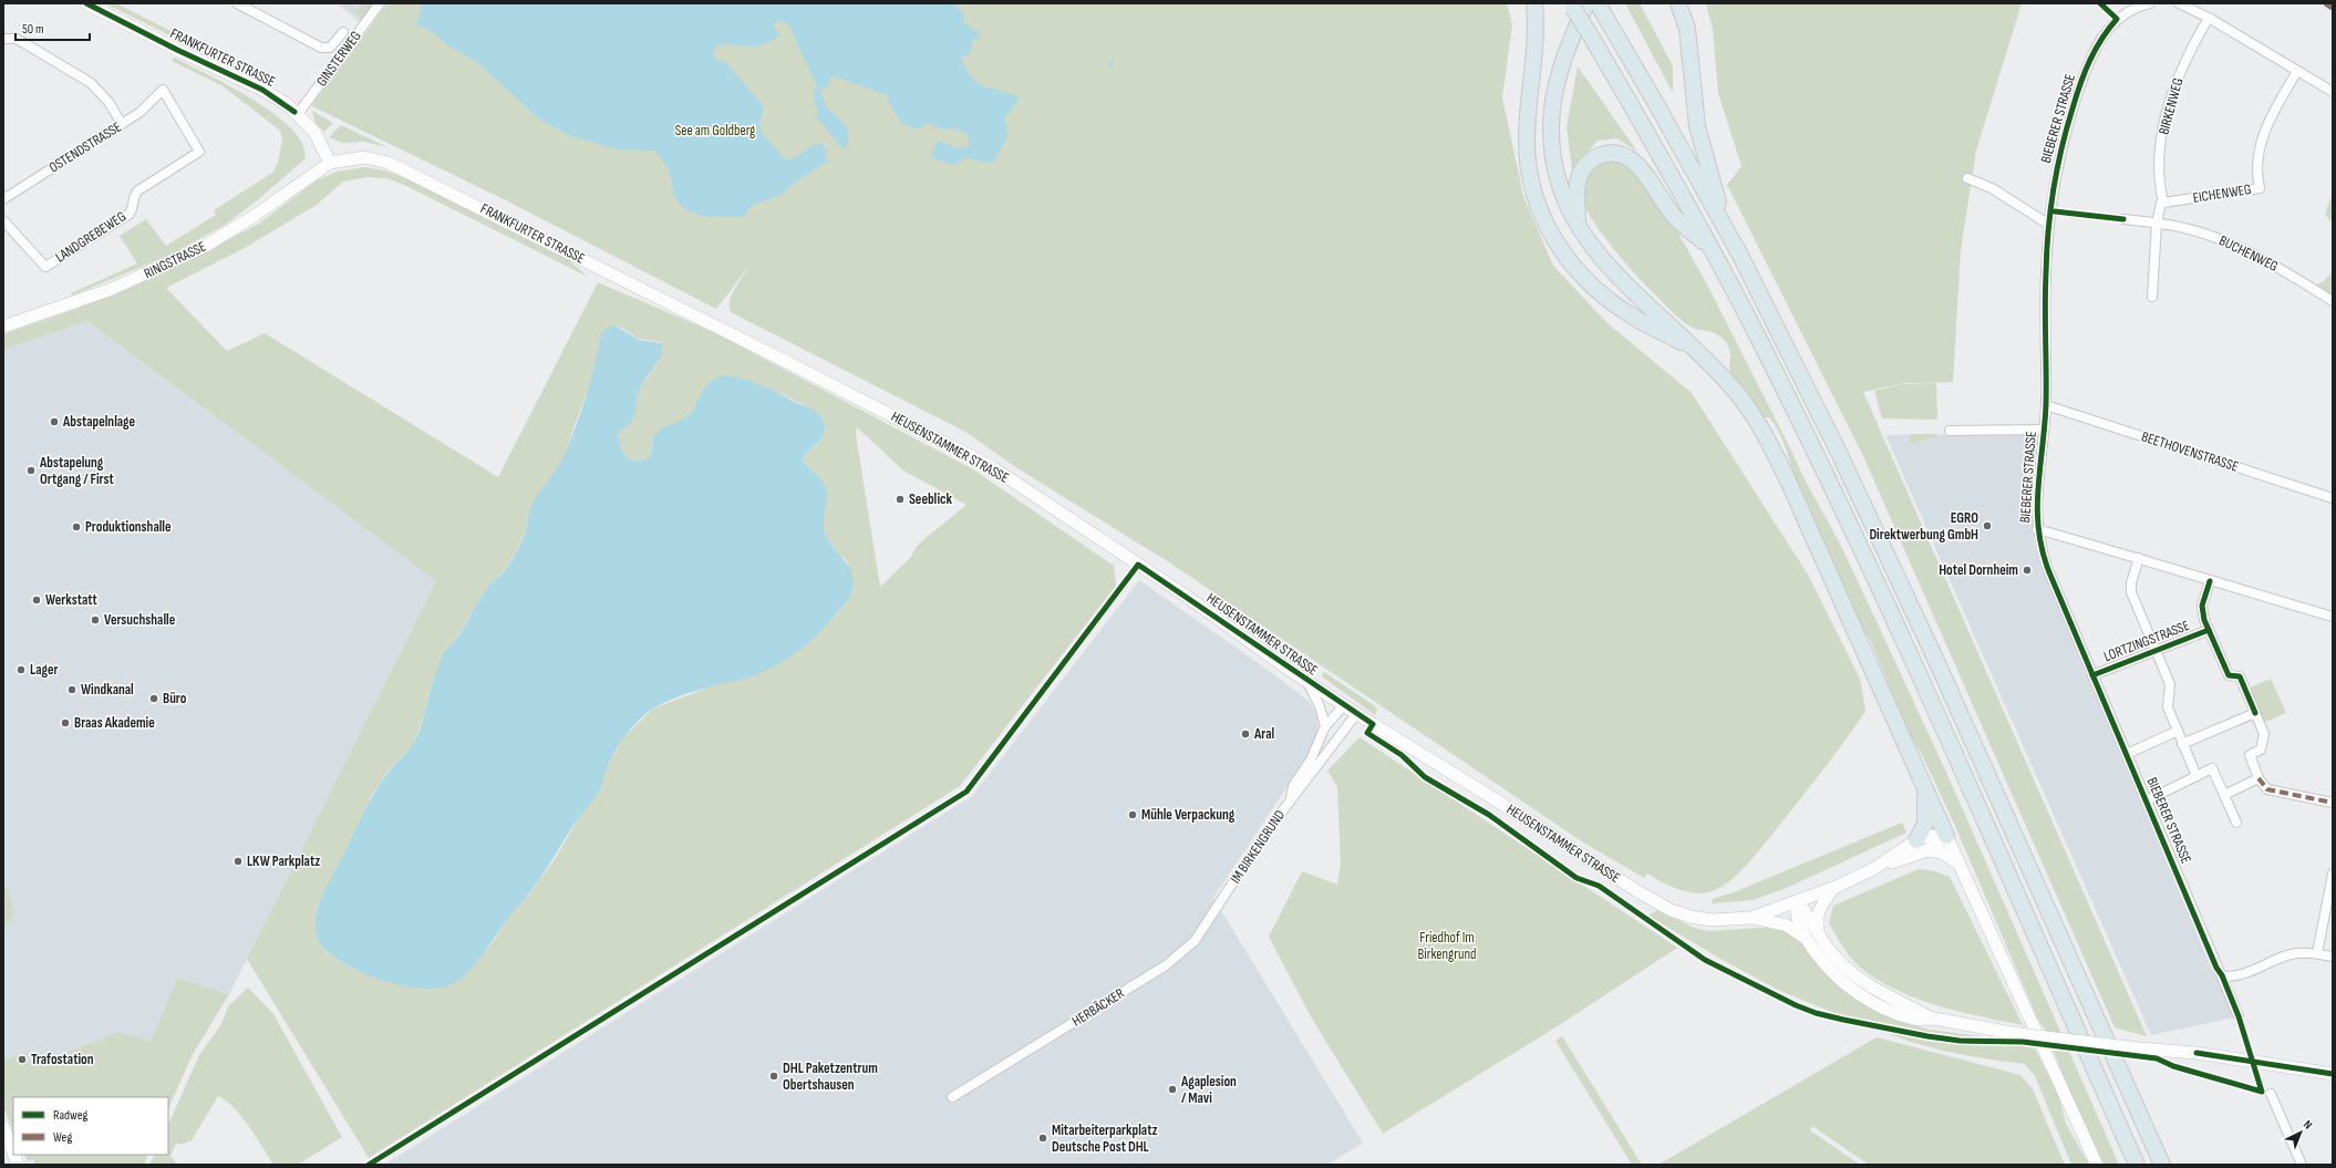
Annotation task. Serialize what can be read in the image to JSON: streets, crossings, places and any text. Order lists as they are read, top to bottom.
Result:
{
  "streets": {
    "main road": ["FRANKFURTER STRASSE", "RINGSTRASSE", "HEUSENSTAMMER STRASSE"],
    "street": [
      "GINSTERWEG",
      "BIRKENWEG",
      "BIEBERER STRASSE",
      "OSTENDSTRASSE",
      "EICHENWEG",
      "LANDGREBEWEG",
      "BUCHENWEG",
      "BEETHOVENSTRASSE",
      "LORTZINGSTRASSE",
      "IM BIRKENGRUND",
      "HERBÄCKER"
    ]
  },
  "crossings": [
    ["FRANKFURTER STRASSE", "GINSTERWEG"],
    ["FRANKFURTER STRASSE", "RINGSTRASSE"],
    ["FRANKFURTER STRASSE", "HEUSENSTAMMER STRASSE"],
    ["BIRKENWEG", "EICHENWEG"],
    ["BIEBERER STRASSE", "BEETHOVENSTRASSE"],
    ["BIEBERER STRASSE", "LORTZINGSTRASSE"],
    ["OSTENDSTRASSE", "LANDGREBEWEG"],
    ["HEUSENSTAMMER STRASSE", "IM BIRKENGRUND"],
    ["IM BIRKENGRUND", "HERBÄCKER"]
  ],
  "parks": ["See am Goldberg", "Friedhof Im Birkengrund"],
  "places": [
    "Abstapelnlage",
    "Abstapelung Ortgang / First",
    "Seeblick",
    "EGRO Direktwerbung GmbH",
    "Produktionshalle",
    "Hotel Dornheim",
    "Werkstatt",
    "Versuchshalle",
    "Lager",
    "Windkanal",
    "Büro",
    "Braas Akademie",
    "Aral",
    "Mühle Verpackung",
    "LKW Parkplatz",
    "Trafostation",
    "DHL Paketzentrum Obertshausen",
    "Agaplesion / Mavi",
    "Mitarbeiterparkplatz Deutsche Post DHL"
  ],
  "legend": ["Radweg", "Weg"],
  "scale_bar": "50 m",
  "north": "top right"
}
